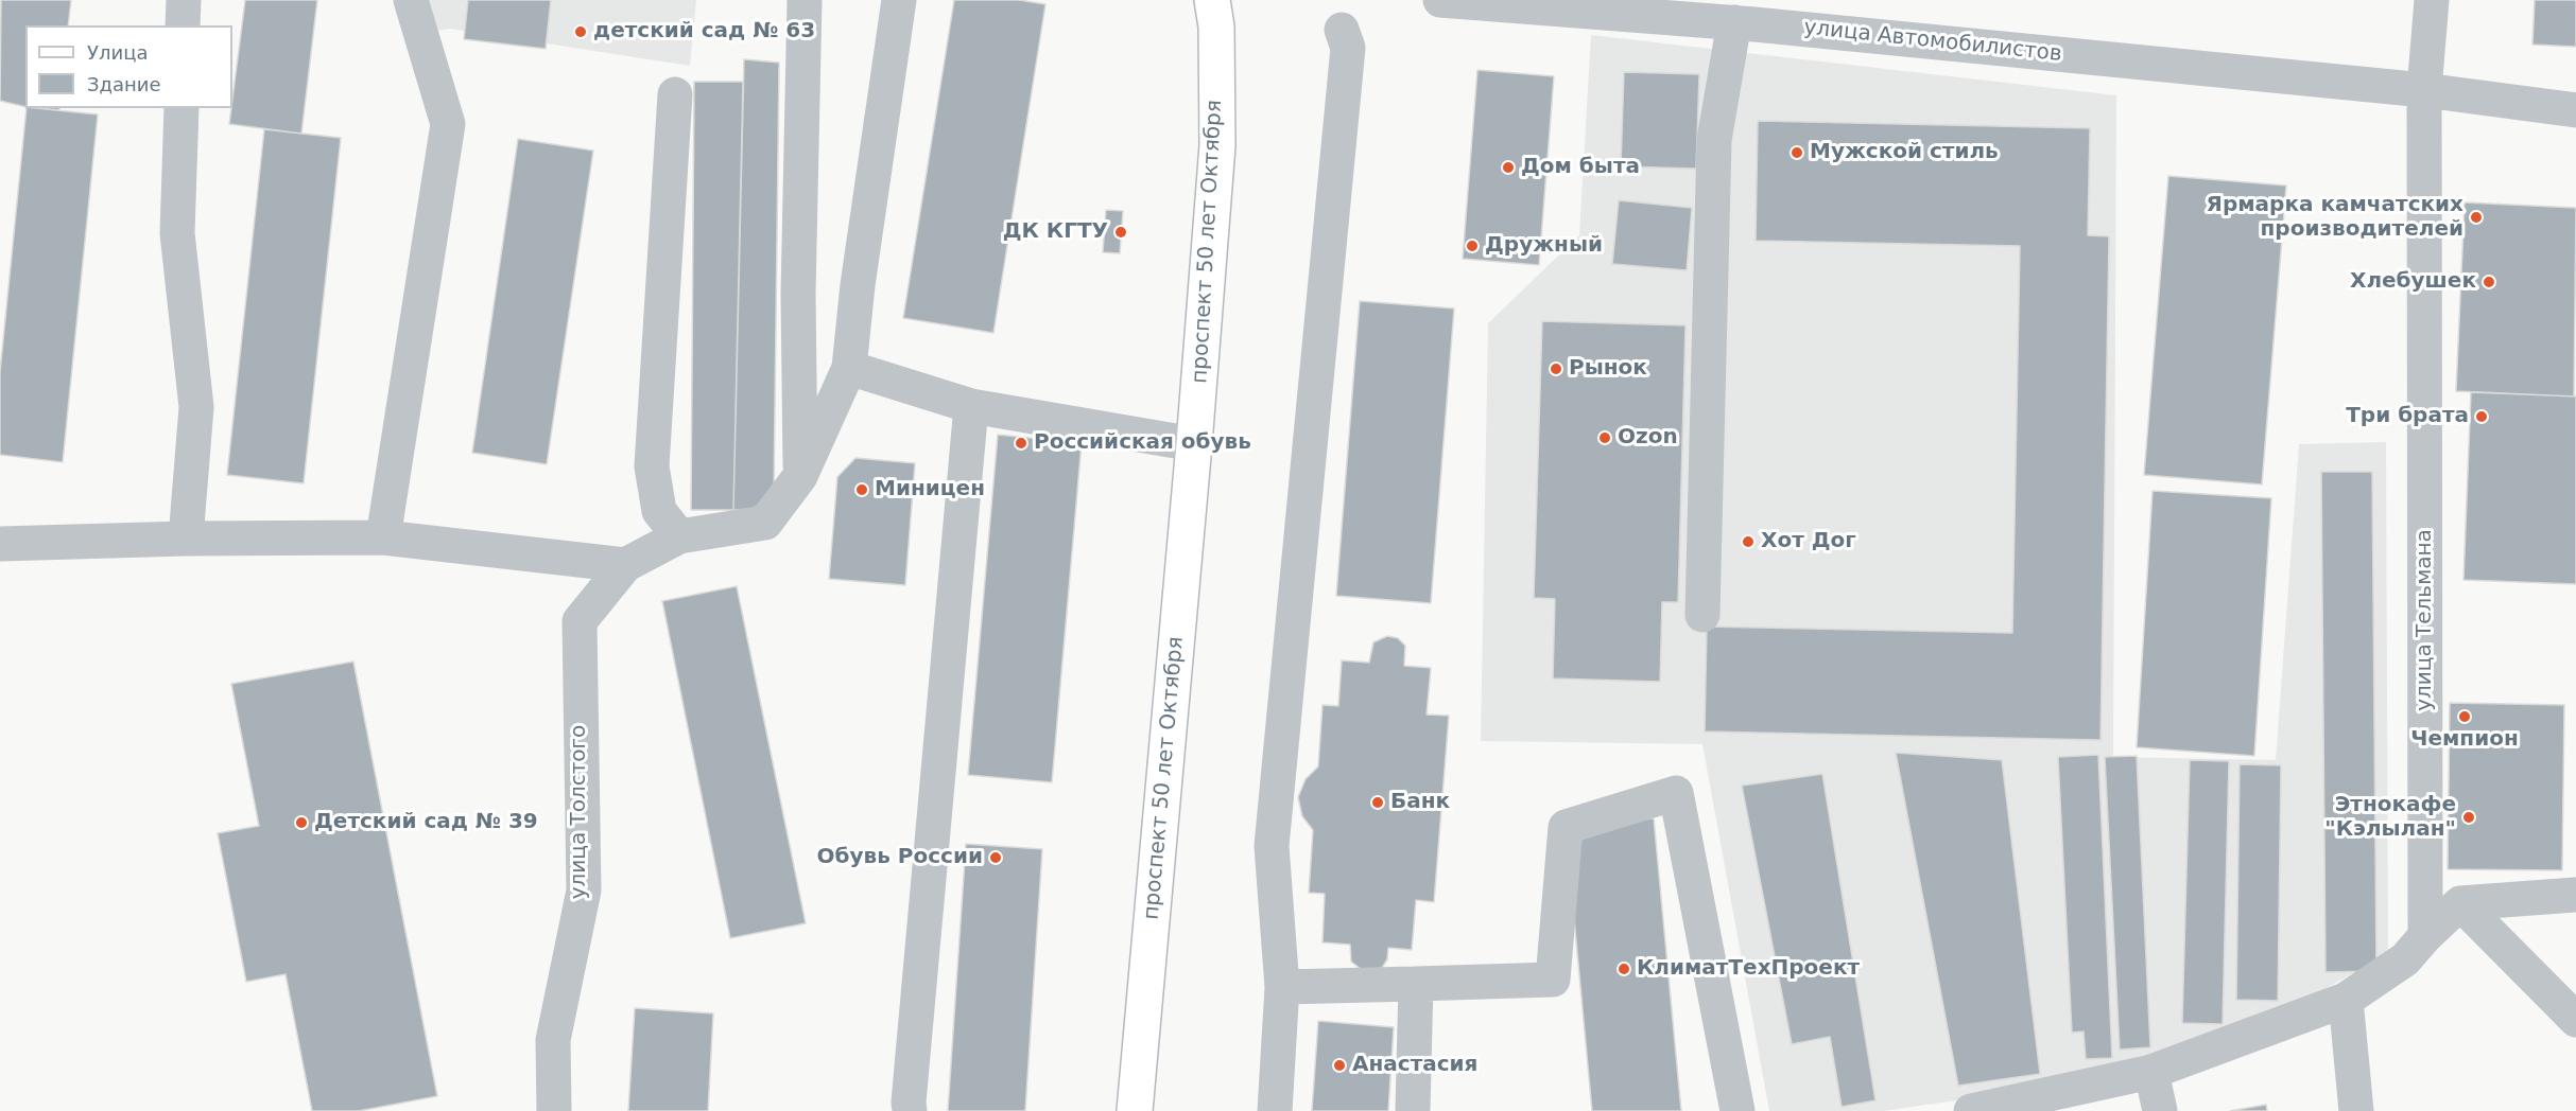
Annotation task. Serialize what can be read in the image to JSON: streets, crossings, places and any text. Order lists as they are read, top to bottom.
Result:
{
  "streets": {
    "main road": ["проспект 50 лет Октября"],
    "street": ["улица Автомобилистов", "улица Тельмана", "улица Толстого"]
  },
  "crossings": [
    ["улица Автомобилистов", "улица Тельмана"]
  ],
  "places": [
    "детский сад № 63",
    "Мужской стиль",
    "Дом быта",
    "Ярмарка камчатских производителей",
    "ДК КГТУ",
    "Дружный",
    "Хлебушек",
    "Рынок",
    "Три брата",
    "Ozon",
    "Российская обувь",
    "Миницен",
    "Хот Дог",
    "Чемпион",
    "Банк",
    "Этнокафе \"Кэлылан\"",
    "Детский сад № 39",
    "Обувь России",
    "КлиматТехПроект",
    "Анастасия"
  ],
  "legend": ["Улица", "Здание"]
}
